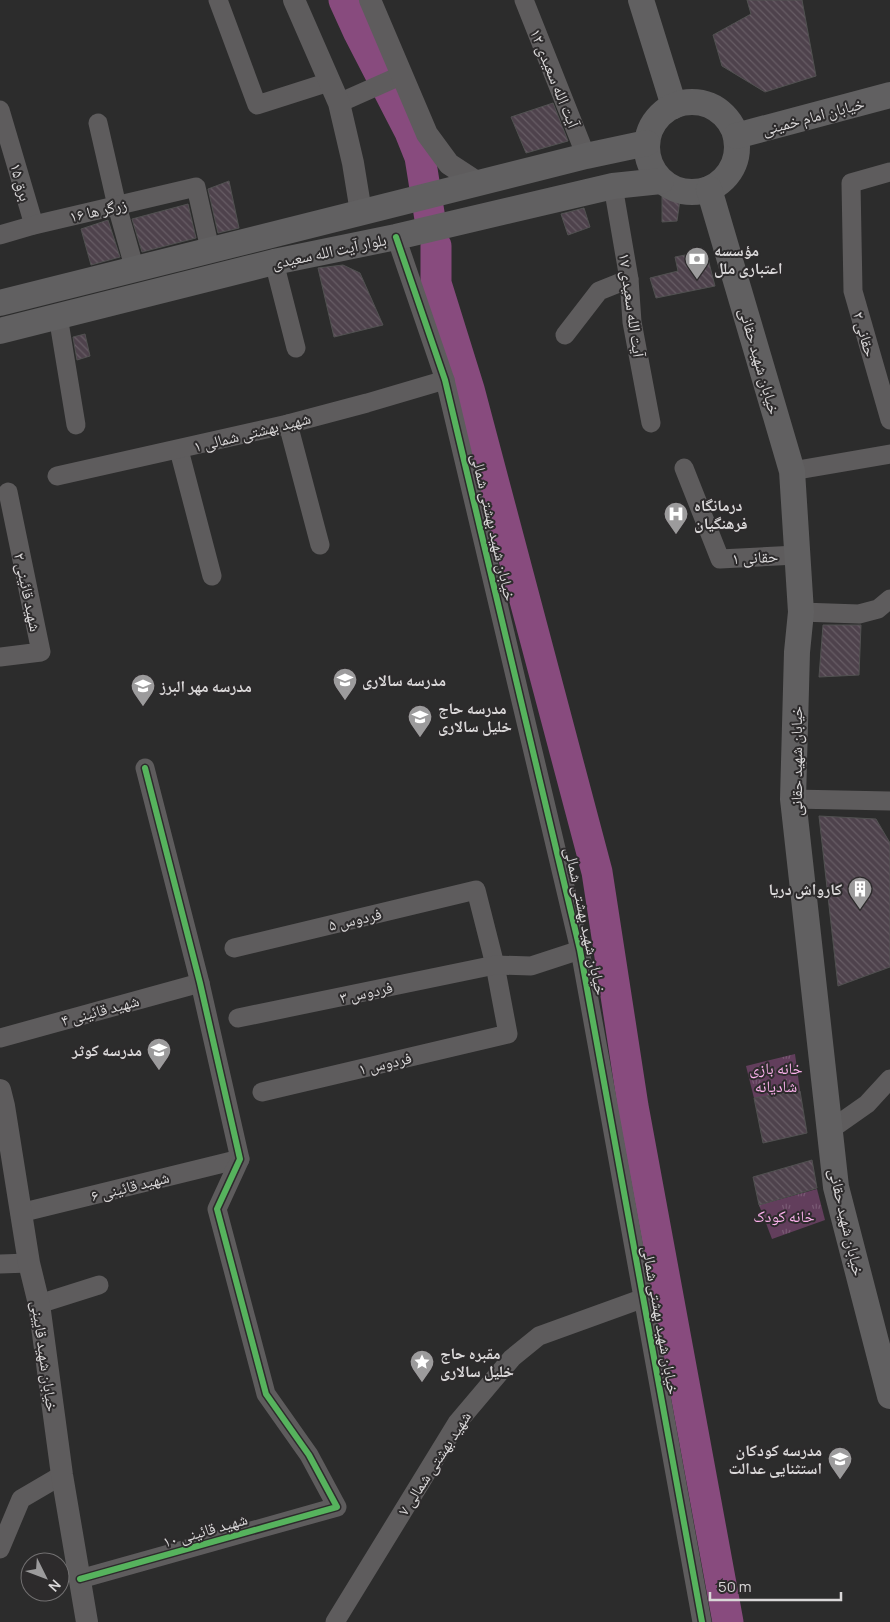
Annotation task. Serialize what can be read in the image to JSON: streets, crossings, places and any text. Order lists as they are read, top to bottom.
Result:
{
  "streets": {
    "main road": ["خیابان امام خمینی", "بلوار آیت الله سعیدی", "خیابان شهید حقانی"],
    "street": [
      "آیت الله سعیدی ۱۲",
      "برق ۱۵",
      "زرگر ها ۱۶",
      "آیت الله سعیدی ۱۷",
      "حقانی ۲",
      "شهید بهشتی شمالی ۱",
      "خیابان شهید بهشتی شمالی",
      "حقانی ۱",
      "شهید قائینی ۲",
      "فردوس ۵",
      "فردوس ۳",
      "شهید قائینی ۴",
      "فردوس ۱",
      "شهید قائینی ۶",
      "خیابان شهید قایینی",
      "شهید بهشتی شمالی ۷",
      "شهید قائینی ۱۰"
    ]
  },
  "crossings": [
    ["آیت الله سعیدی ۱۲", "بلوار آیت الله سعیدی"],
    ["خیابان امام خمینی", "بلوار آیت الله سعیدی"],
    ["خیابان امام خمینی", "خیابان شهید حقانی"],
    ["برق ۱۵", "زرگر ها ۱۶"],
    ["زرگر ها ۱۶", "بلوار آیت الله سعیدی"],
    ["بلوار آیت الله سعیدی", "آیت الله سعیدی ۱۷"],
    ["بلوار آیت الله سعیدی", "خیابان شهید حقانی"],
    ["بلوار آیت الله سعیدی", "خیابان شهید بهشتی شمالی"],
    ["خیابان شهید حقانی", "حقانی ۱"],
    ["شهید بهشتی شمالی ۱", "خیابان شهید بهشتی شمالی"],
    ["خیابان شهید بهشتی شمالی", "فردوس ۳"],
    ["خیابان شهید بهشتی شمالی", "شهید بهشتی شمالی ۷"],
    ["فردوس ۵", "فردوس ۳"],
    ["فردوس ۵", "فردوس ۱"],
    ["فردوس ۳", "فردوس ۱"],
    ["شهید قائینی ۶", "خیابان شهید قایینی"],
    ["شهید قائینی ۶", "شهید قائینی ۱۰"],
    ["خیابان شهید قایینی", "شهید قائینی ۱۰"]
  ],
  "parks": ["خانه بازی شادیانه", "خانه کودک"],
  "places": {
    "bank": ["مؤسسه اعتباری ملل"],
    "hospital": ["درمانگاه فرهنگیان"],
    "school or university": [
      "مدرسه سالاری",
      "مدرسه مهر البرز",
      "مدرسه حاج خلیل سالاری",
      "مدرسه کوثر",
      "مدرسه کودکان استثنایی عدالت"
    ],
    "building": ["کارواش دریا"],
    "place": ["مقبره حاج خلیل سالاری"]
  },
  "scale_bar": "50 m",
  "north": "bottom right"
}
